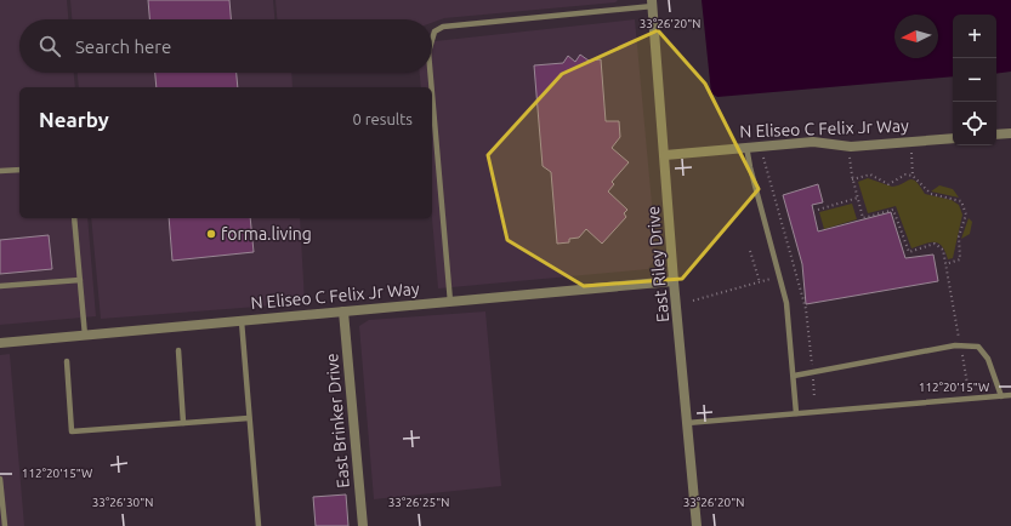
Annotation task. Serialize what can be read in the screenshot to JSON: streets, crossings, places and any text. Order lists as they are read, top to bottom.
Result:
{
  "streets": {
    "street": ["N Eliseo C Felix Jr Way", "East Riley Drive", "East Brinker Drive"]
  },
  "crossings": [
    ["N Eliseo C Felix Jr Way", "East Riley Drive"],
    ["N Eliseo C Felix Jr Way", "East Brinker Drive"]
  ],
  "places": ["forma.living"],
  "north": "left",
  "page": {
    "map_buttons": ["+", "−"],
    "search": "Search here",
    "heading": ["Nearby", "0 results"]
  },
  "coordinates": [
    "33°26'20\"N",
    "112°20'15\"W",
    "33°26'30\"N",
    "33°26'25\"N"
  ]
}
